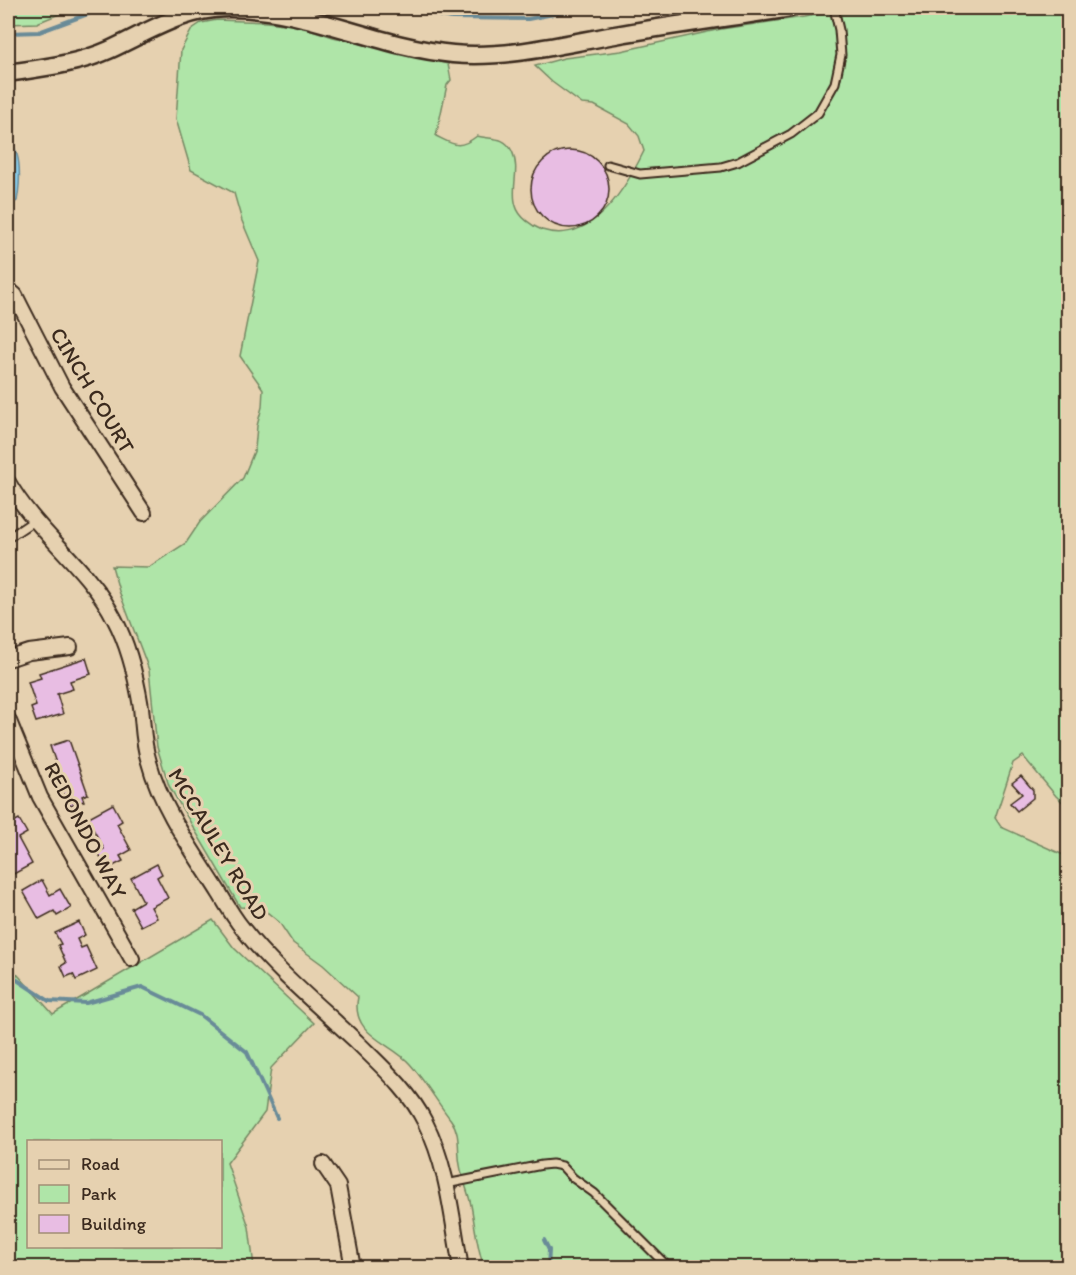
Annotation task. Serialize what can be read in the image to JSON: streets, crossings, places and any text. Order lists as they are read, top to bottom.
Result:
{
  "streets": {
    "street": ["CINCH COURT", "REDONDO WAY", "MCCAULEY ROAD"]
  },
  "legend": ["Road", "Park", "Building"]
}
